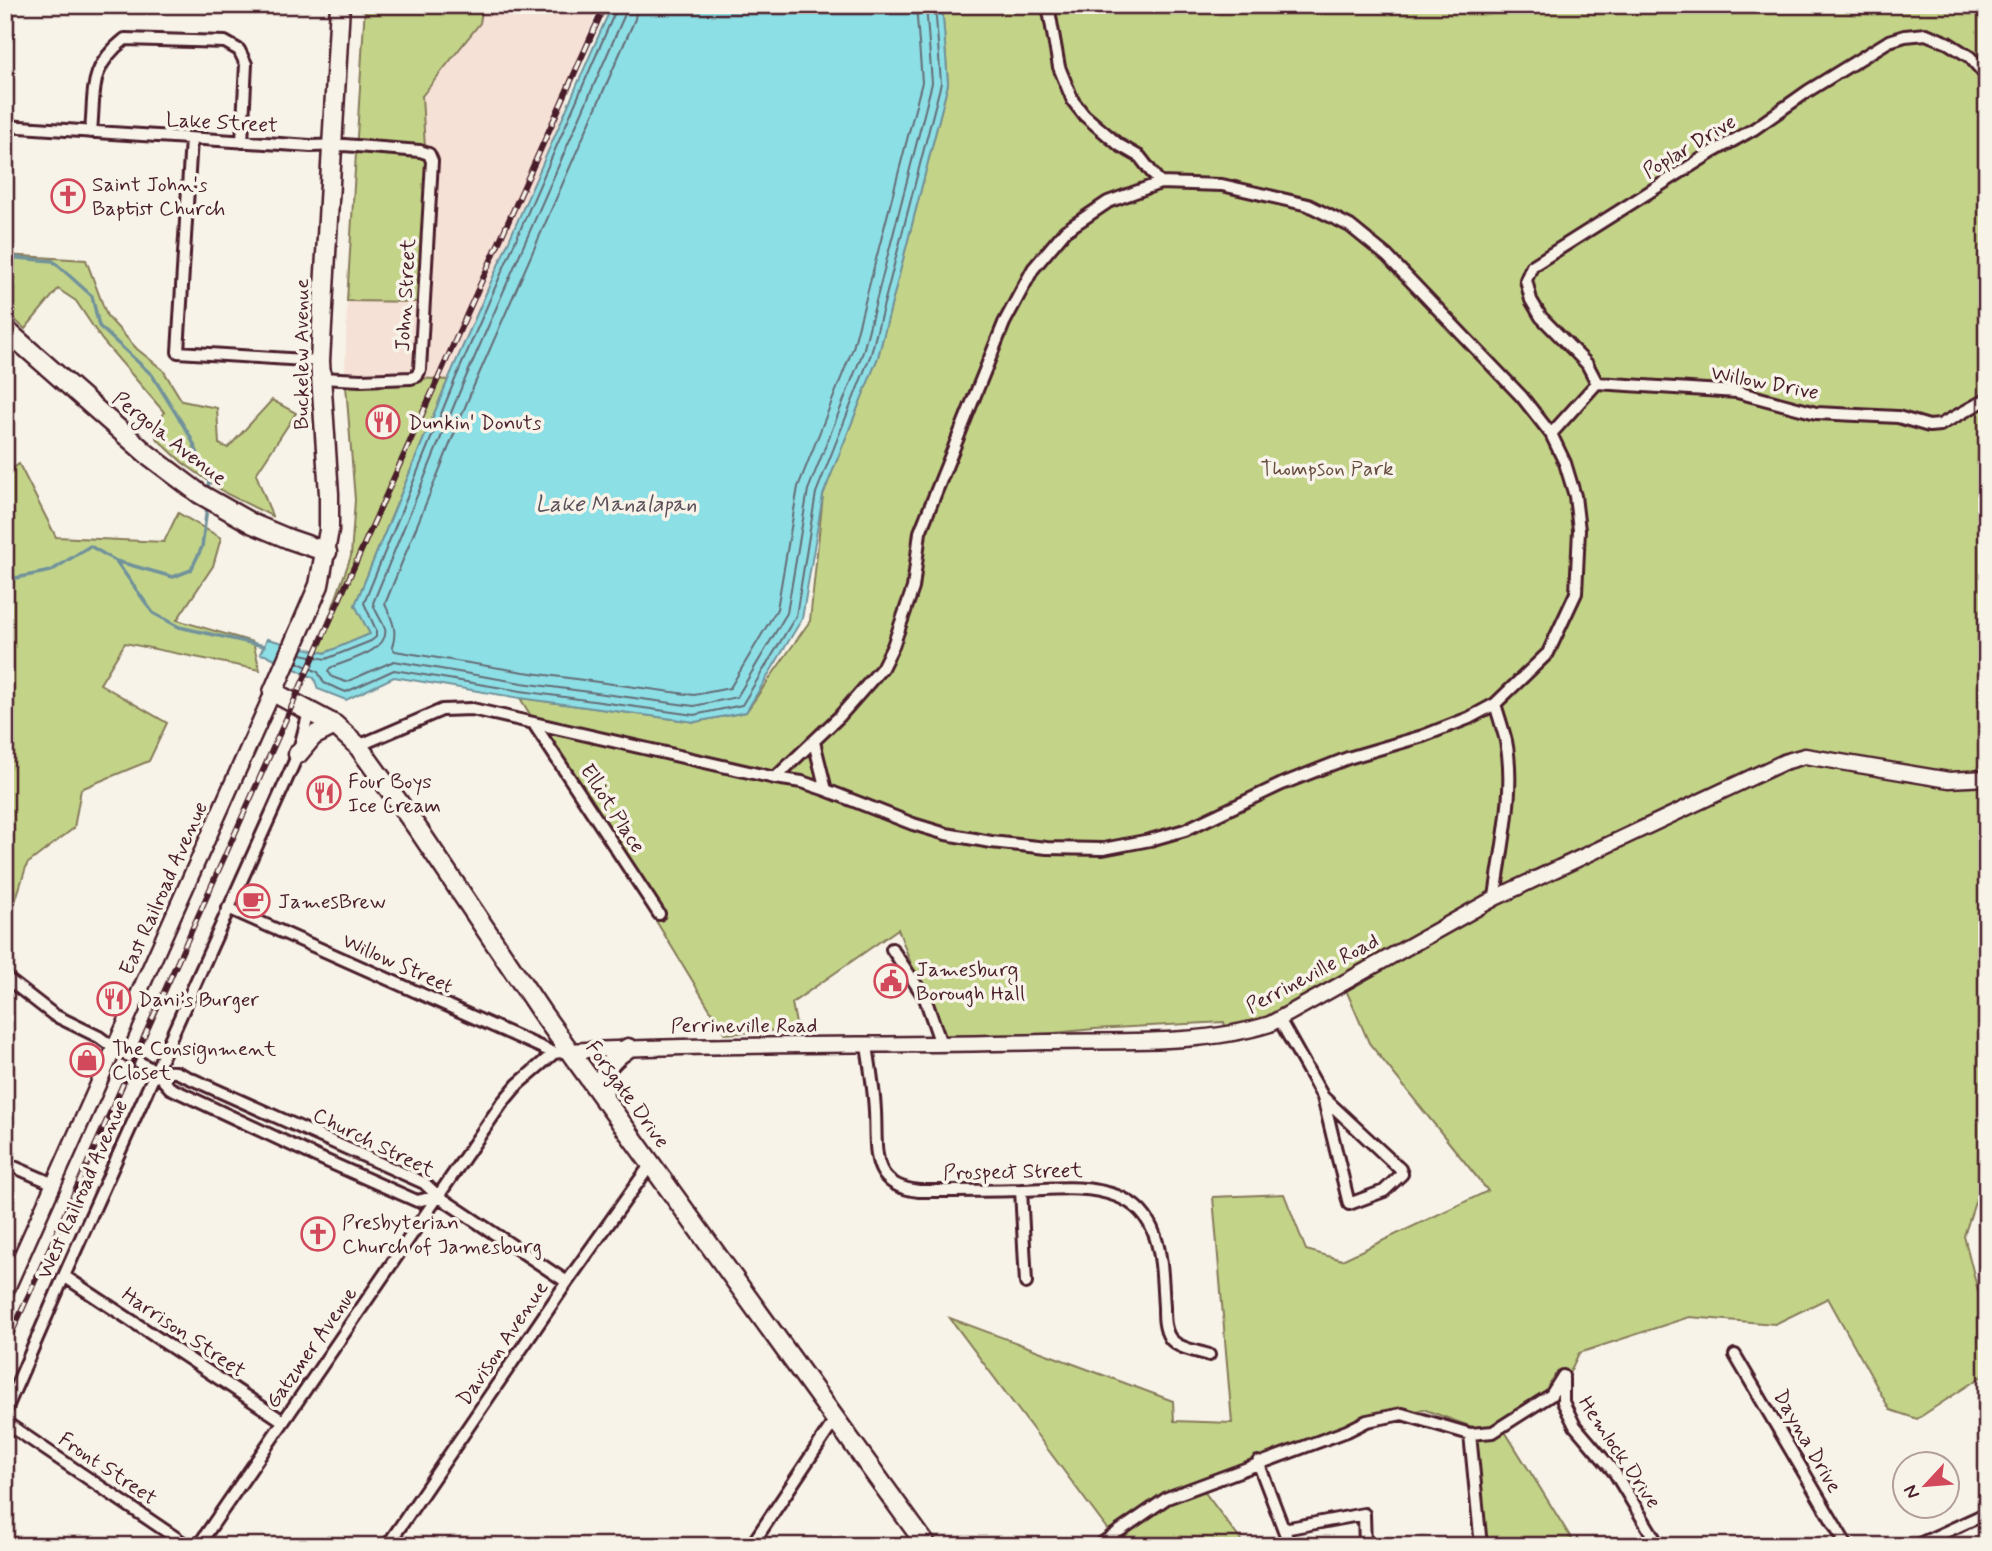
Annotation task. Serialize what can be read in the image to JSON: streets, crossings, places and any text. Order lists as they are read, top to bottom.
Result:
{
  "streets": {
    "main road": ["Buckelew Avenue", "Pergola Avenue", "Forsgate Drive"],
    "street": [
      "Lake Street",
      "Poplar Drive",
      "John Street",
      "Willow Drive",
      "Elliot Place",
      "East Railroad Avenue",
      "Willow Street",
      "Perrineville Road",
      "Church Street",
      "Prospect Street",
      "West Railroad Avenue",
      "Harrison Street",
      "Davison Avenue",
      "Gatzmer Avenue",
      "Dayna Drive",
      "Hemlock Drive",
      "Front Street"
    ]
  },
  "crossings": [
    ["Lake Street", "John Street"],
    ["Lake Street", "Buckelew Avenue"],
    ["Poplar Drive", "Willow Drive"],
    ["John Street", "Buckelew Avenue"],
    ["Buckelew Avenue", "Pergola Avenue"],
    ["Buckelew Avenue", "East Railroad Avenue"],
    ["Buckelew Avenue", "Forsgate Drive"],
    ["East Railroad Avenue", "Forsgate Drive"],
    ["East Railroad Avenue", "Church Street"],
    ["Willow Street", "Perrineville Road"],
    ["Willow Street", "Forsgate Drive"],
    ["Willow Street", "West Railroad Avenue"],
    ["Willow Street", "Gatzmer Avenue"],
    ["Perrineville Road", "Forsgate Drive"],
    ["Perrineville Road", "Prospect Street"],
    ["Perrineville Road", "Gatzmer Avenue"],
    ["Forsgate Drive", "West Railroad Avenue"],
    ["Forsgate Drive", "Davison Avenue"],
    ["Forsgate Drive", "Gatzmer Avenue"],
    ["Church Street", "West Railroad Avenue"],
    ["Church Street", "Gatzmer Avenue"],
    ["West Railroad Avenue", "Harrison Street"],
    ["Harrison Street", "Gatzmer Avenue"]
  ],
  "water": ["Lake Manalapan"],
  "parks": ["Thompson Park"],
  "places": {
    "church": ["Saint John's Baptist Church", "Presbyterian Church of Jamesburg"],
    "restaurant": ["Dunkin' Donuts", "Four Boys Ice Cream", "Dani’s Burger"],
    "cafe": ["JamesBrew"],
    "public building": ["Jamesburg Borough Hall"],
    "shop": ["The Consignment Closet"]
  },
  "north": "bottom left"
}
